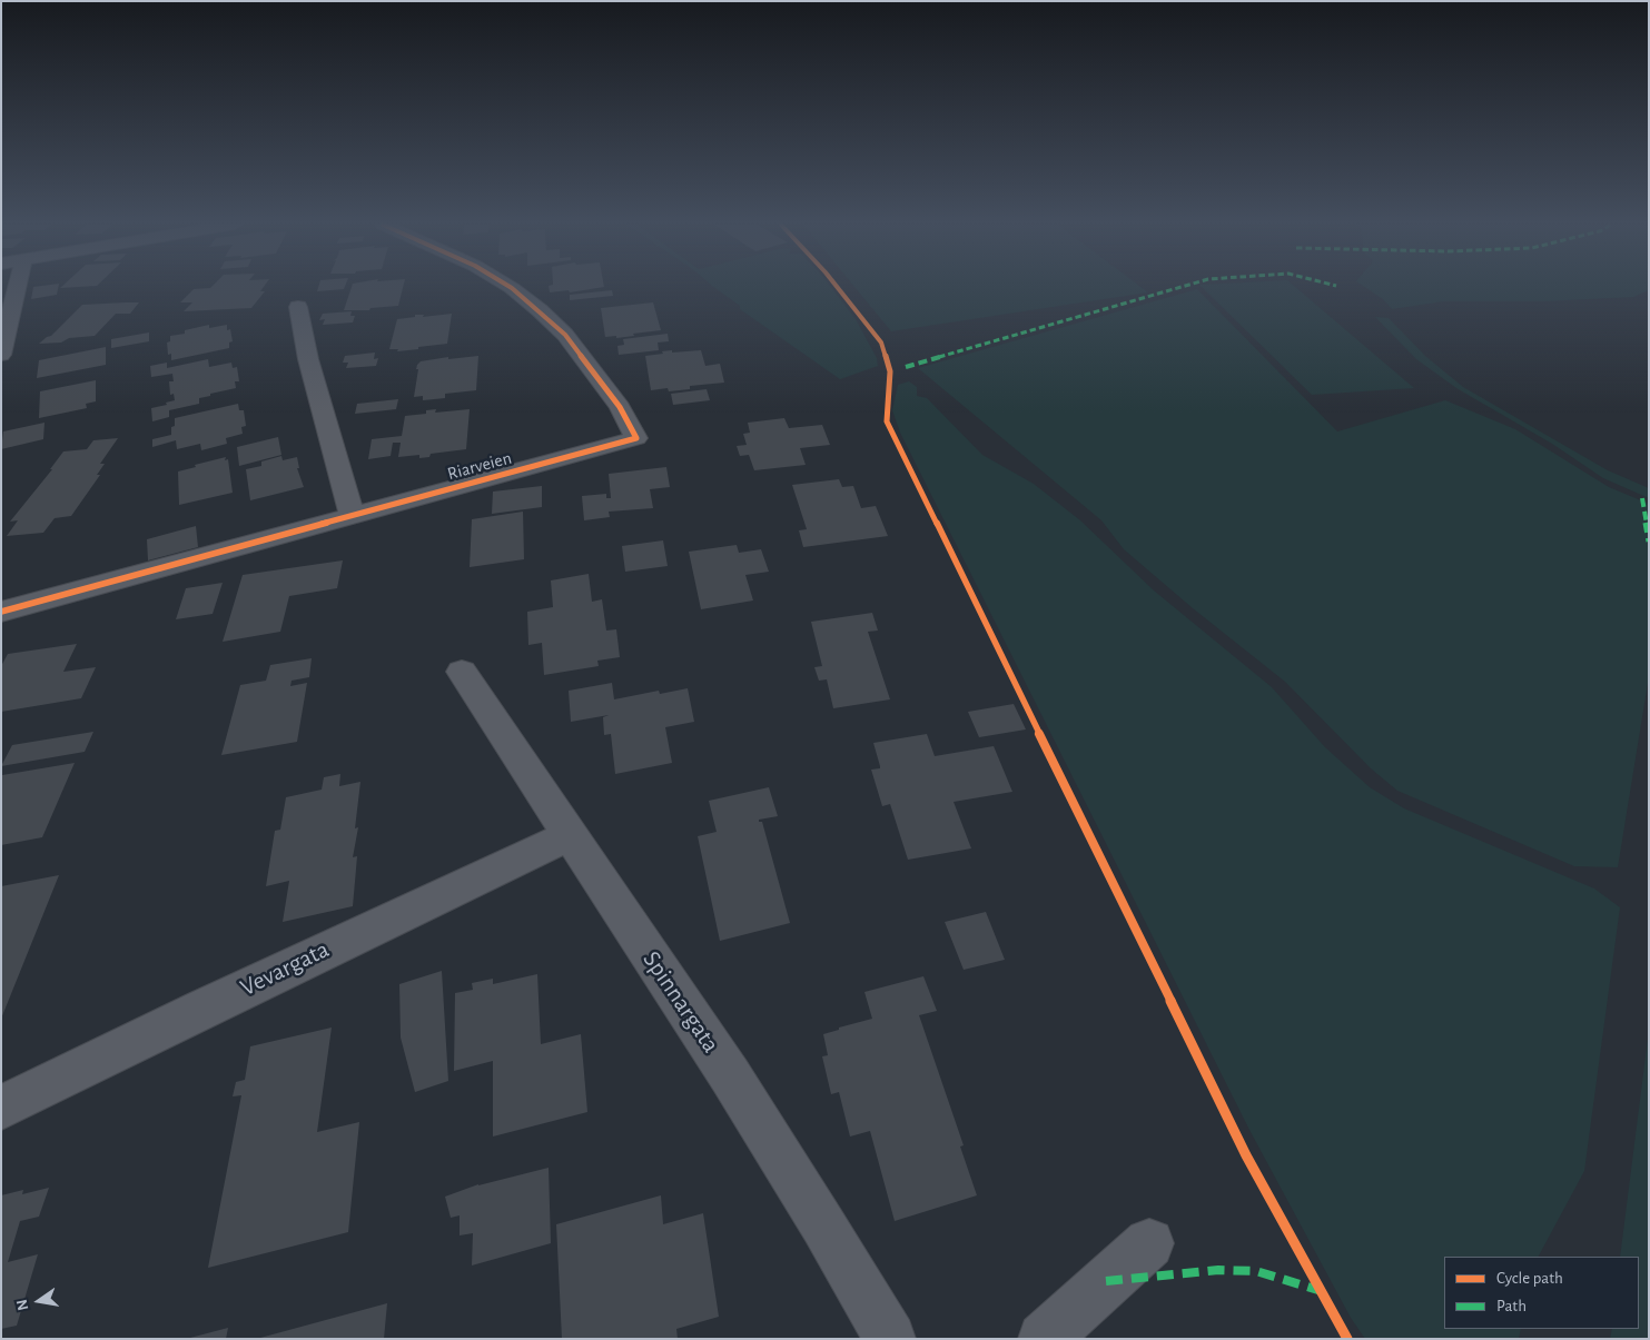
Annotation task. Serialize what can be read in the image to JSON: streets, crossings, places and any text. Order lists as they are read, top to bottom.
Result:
{
  "streets": {
    "street": ["Riarveien", "Vevargata", "Spinnargata"]
  },
  "crossings": [
    ["Vevargata", "Spinnargata"]
  ],
  "legend": ["Cycle path", "Path"],
  "north": "left"
}
